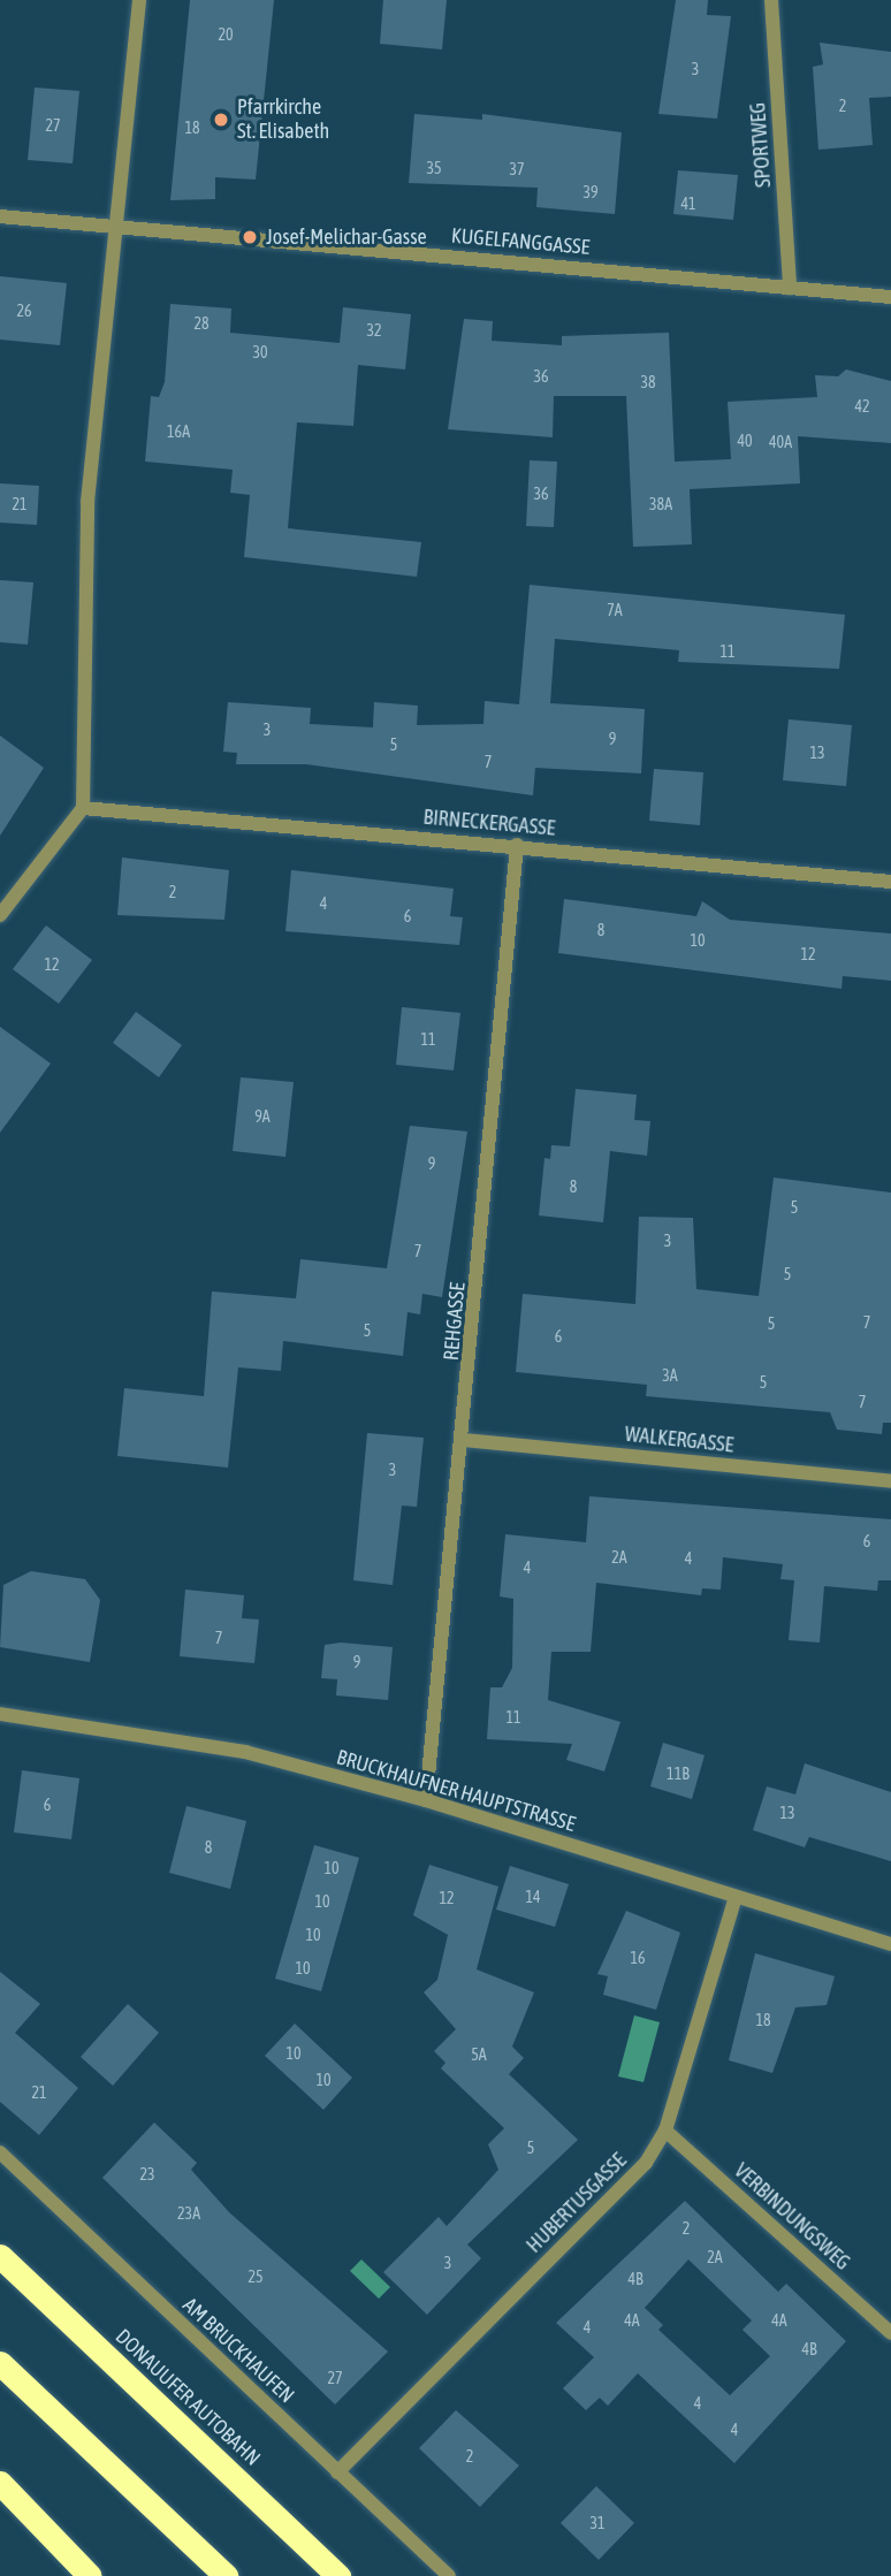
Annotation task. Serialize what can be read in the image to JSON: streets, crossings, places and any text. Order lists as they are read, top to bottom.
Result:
{
  "streets": {
    "highway": ["DONAUUFER AUTOBAHN"],
    "street": [
      "SPORTWEG",
      "KUGELFANGGASSE",
      "BIRNECKERGASSE",
      "REHGASSE",
      "WALKERGASSE",
      "BRUCKHAUFNER HAUPTSTRASSE",
      "HUBERTUSGASSE",
      "VERBINDUNGSWEG",
      "AM BRUCKHAUFEN"
    ]
  },
  "crossings": [
    ["SPORTWEG", "KUGELFANGGASSE"],
    ["BIRNECKERGASSE", "REHGASSE"],
    ["REHGASSE", "WALKERGASSE"],
    ["REHGASSE", "BRUCKHAUFNER HAUPTSTRASSE"],
    ["BRUCKHAUFNER HAUPTSTRASSE", "HUBERTUSGASSE"],
    ["HUBERTUSGASSE", "VERBINDUNGSWEG"],
    ["HUBERTUSGASSE", "AM BRUCKHAUFEN"]
  ],
  "places": ["Pfarrkirche St. Elisabeth", "Josef-Melichar-Gasse"],
  "house_numbers": [
    "20",
    "3",
    "2",
    "27",
    "18",
    "35",
    "37",
    "39",
    "41",
    "26",
    "28",
    "32",
    "30",
    "36",
    "38",
    "42",
    "16A",
    "40",
    "40A",
    "36",
    "21",
    "38A",
    "7A",
    "11",
    "3",
    "9",
    "5",
    "13",
    "7",
    "2",
    "4",
    "6",
    "8",
    "10",
    "12",
    "12",
    "11",
    "9A",
    "9",
    "8",
    "5",
    "3",
    "7",
    "5",
    "7",
    "5",
    "5",
    "6",
    "3A",
    "5",
    "7",
    "3",
    "6",
    "2A",
    "4",
    "4",
    "7",
    "9",
    "11",
    "11B",
    "6",
    "13",
    "8",
    "10",
    "14",
    "12",
    "10",
    "10",
    "16",
    "10",
    "18",
    "10",
    "5A",
    "10",
    "21",
    "5",
    "23",
    "23A",
    "2",
    "2A",
    "3",
    "25",
    "4B",
    "4A",
    "4A",
    "4",
    "4B",
    "27",
    "4",
    "4",
    "2",
    "31"
  ]
}
